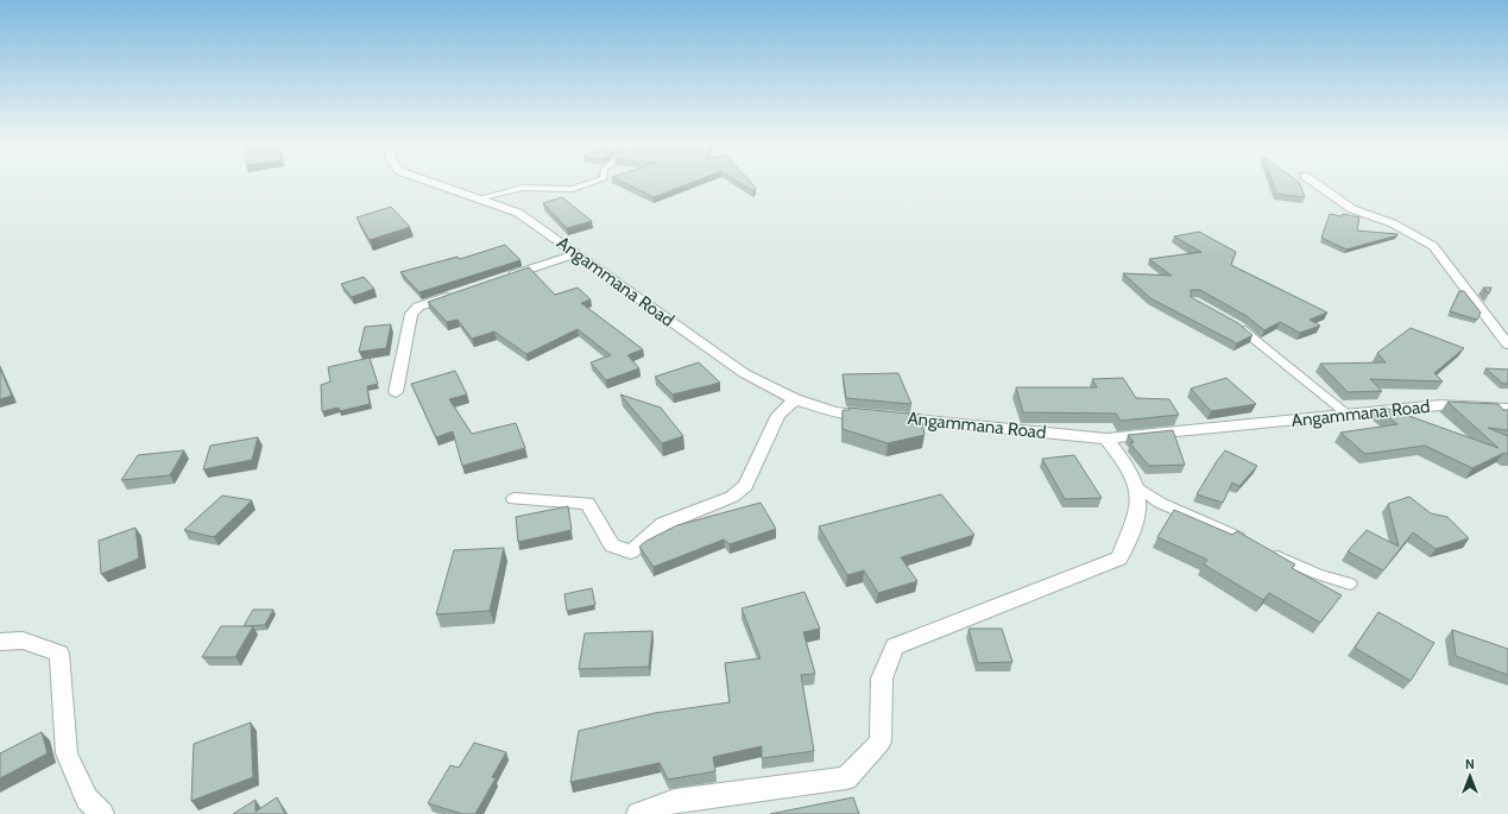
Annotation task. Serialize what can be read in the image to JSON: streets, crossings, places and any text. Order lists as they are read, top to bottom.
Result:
{
  "streets": {
    "street": ["Angammana Road"]
  },
  "north": "top"
}
